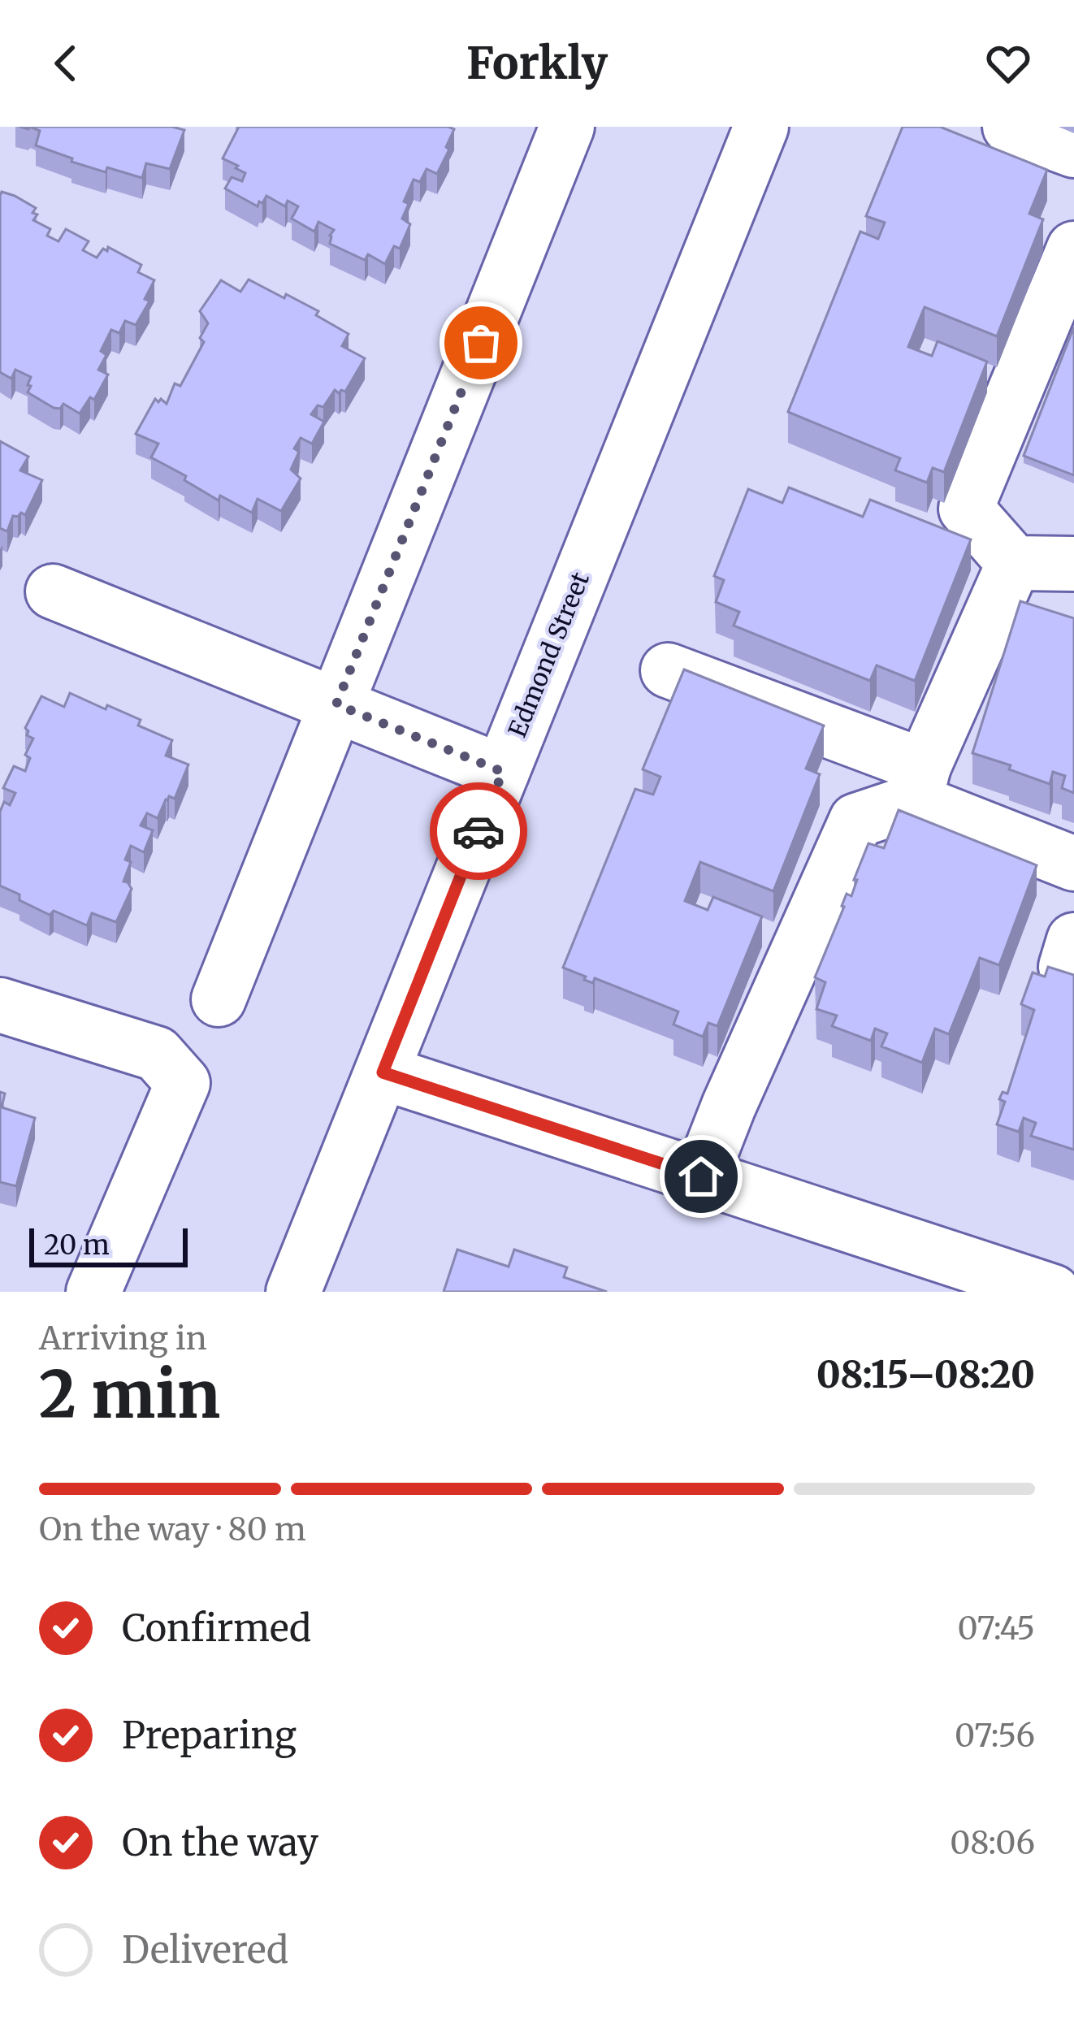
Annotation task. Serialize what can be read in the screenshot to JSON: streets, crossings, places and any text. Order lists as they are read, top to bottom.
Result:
{
  "streets": {
    "street": ["Edmond Street"]
  },
  "scale_bar": "20 m",
  "page": {
    "header": "Forkly",
    "scale": "20 m",
    "heading": ["2 min", "Arriving in", "08:15–08:20"],
    "bar": "On the way · 80 m",
    "list": [
      ["Confirmed", "07:45"],
      ["Preparing", "07:56"],
      ["On the way", "08:06"],
      "Delivered"
    ]
  }
}
